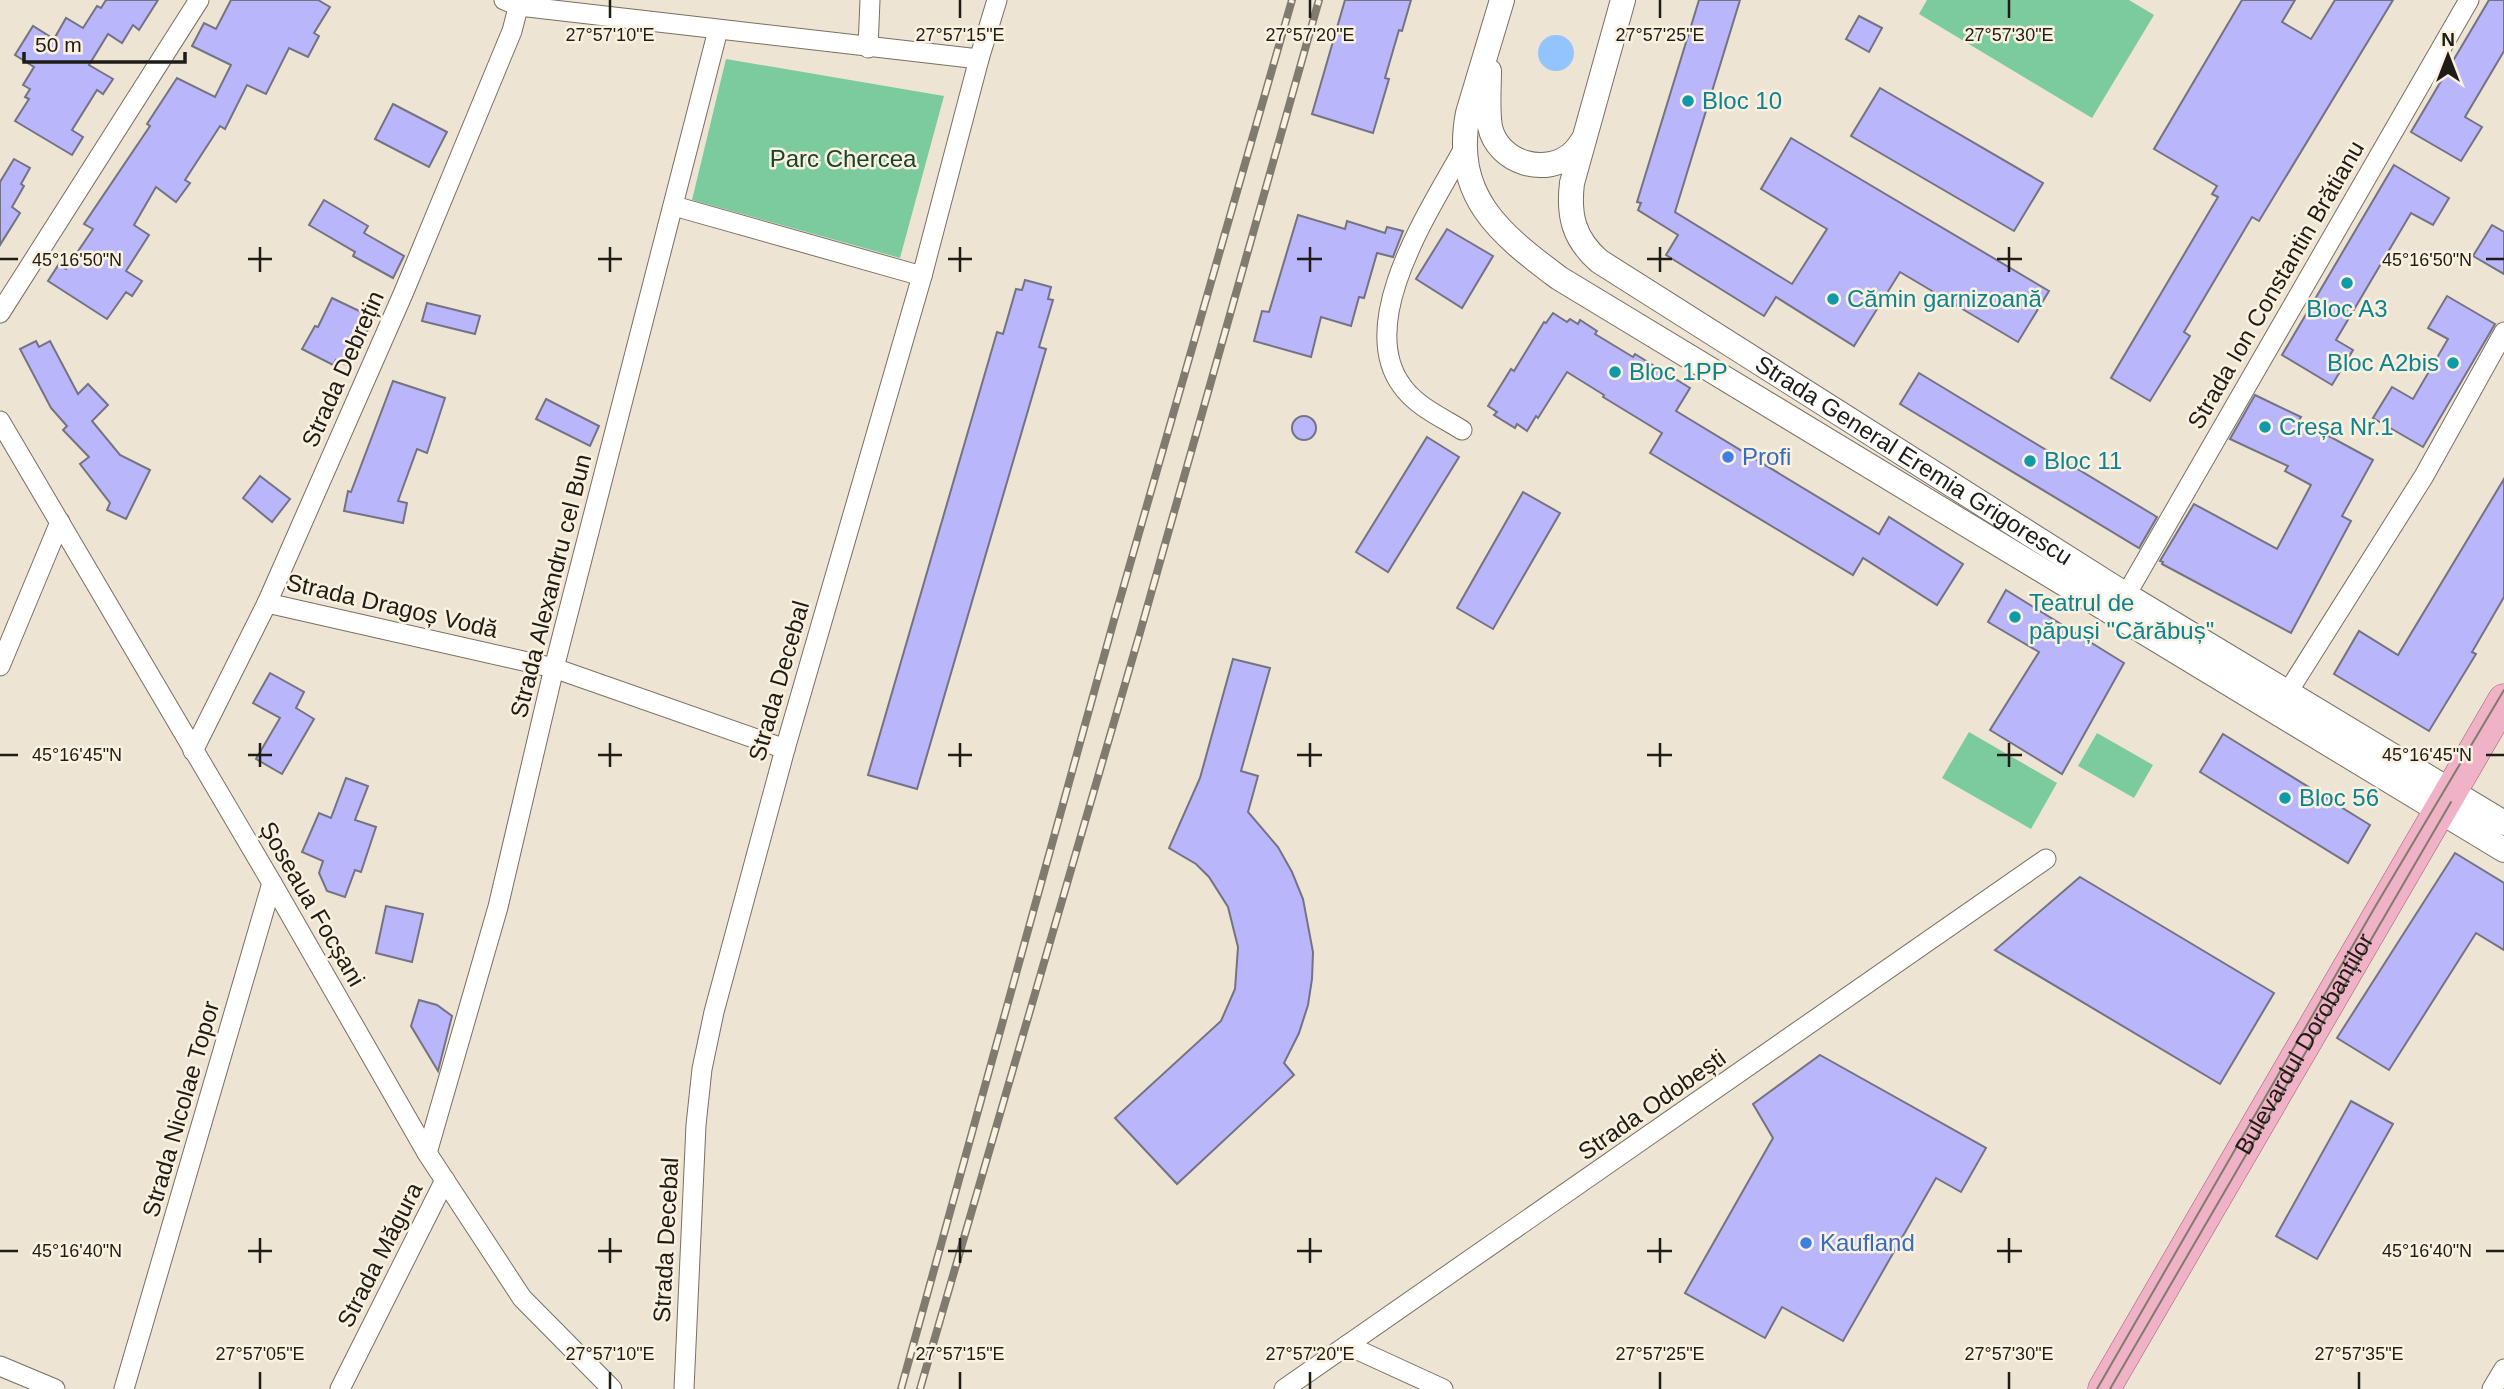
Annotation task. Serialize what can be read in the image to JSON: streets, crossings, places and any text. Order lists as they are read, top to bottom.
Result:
{
  "streets": {
    "main road": ["Bulevardul Dorobanților"],
    "street": [
      "Strada Ion Constantin Brătianu",
      "Strada Debrețin",
      "Strada General Eremia Grigorescu",
      "Strada Alexandru cel Bun",
      "Strada Dragoș Vodă",
      "Strada Decebal",
      "Șoseaua Focșani",
      "Strada Odobești",
      "Strada Nicolae Topor",
      "Strada Măgura"
    ]
  },
  "crossings": [
    ["Strada Ion Constantin Brătianu", "Strada General Eremia Grigorescu"],
    ["Strada Debrețin", "Strada Dragoș Vodă"],
    ["Strada Debrețin", "Șoseaua Focșani"],
    ["Strada General Eremia Grigorescu", "Bulevardul Dorobanților"],
    ["Strada Alexandru cel Bun", "Strada Dragoș Vodă"],
    ["Strada Alexandru cel Bun", "Șoseaua Focșani"],
    ["Strada Dragoș Vodă", "Strada Decebal"],
    ["Șoseaua Focșani", "Strada Nicolae Topor"],
    ["Șoseaua Focșani", "Strada Măgura"]
  ],
  "parks": ["Parc Chercea"],
  "places": [
    "Bloc 10",
    "Bloc A3",
    "Cămin garnizoană",
    "Bloc A2bis",
    "Bloc 1PP",
    "Creșa Nr.1",
    "Profi",
    "Bloc 11",
    "Teatrul de păpuși \"Cărăbuș\"",
    "Bloc 56",
    "Kaufland"
  ],
  "scale_bar": "50 m",
  "north": "top",
  "coordinates": [
    "27°57'10\"E",
    "27°57'15\"E",
    "27°57'20\"E",
    "27°57'25\"E",
    "27°57'30\"E",
    "45°16'50\"N",
    "45°16'45\"N",
    "45°16'40\"N",
    "27°57'05\"E",
    "27°57'35\"E"
  ]
}
